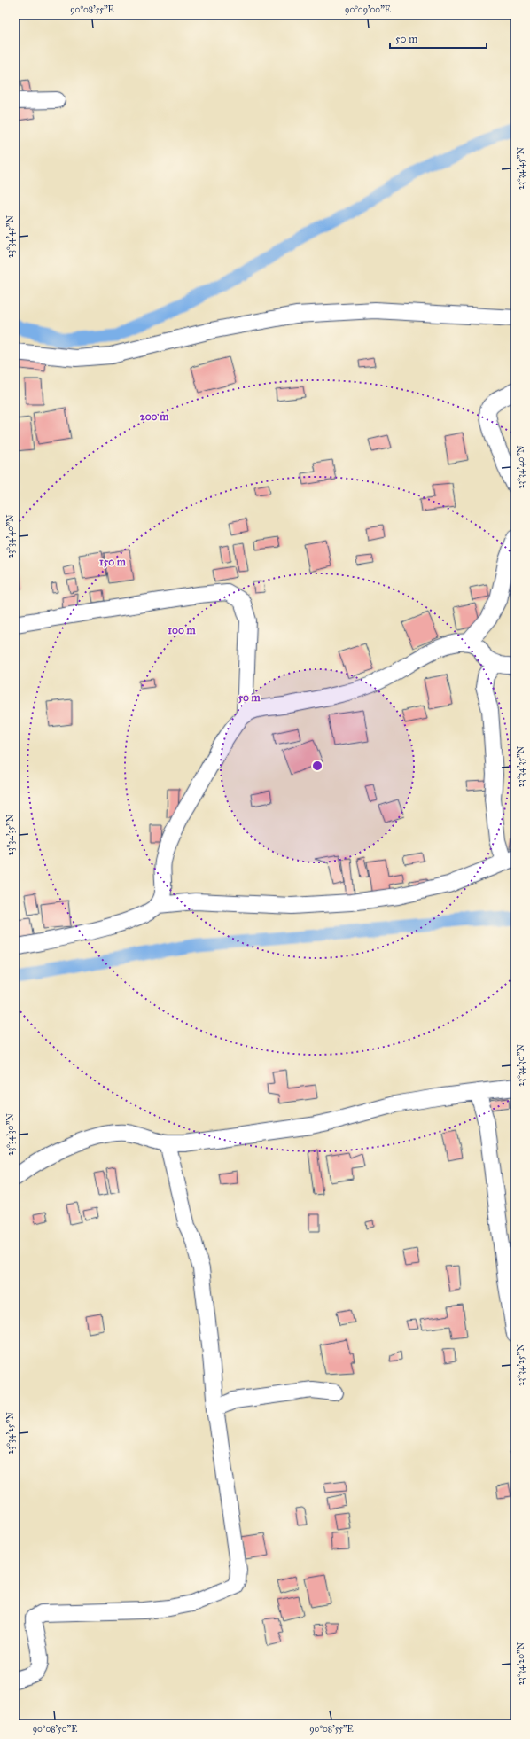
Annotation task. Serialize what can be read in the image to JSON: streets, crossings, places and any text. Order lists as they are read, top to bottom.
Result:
{
  "scale_bar": "50 m",
  "coordinates": [
    "90°08'55\"E",
    "90°09'00\"E",
    "23°34'45\"N",
    "23°34'40\"N",
    "23°34'35\"N",
    "23°34'30\"N",
    "23°34'25\"N",
    "23°34'20\"N",
    "90°08'50\"E"
  ],
  "rings": [
    "200 m",
    "150 m",
    "100 m",
    "50 m"
  ]
}
